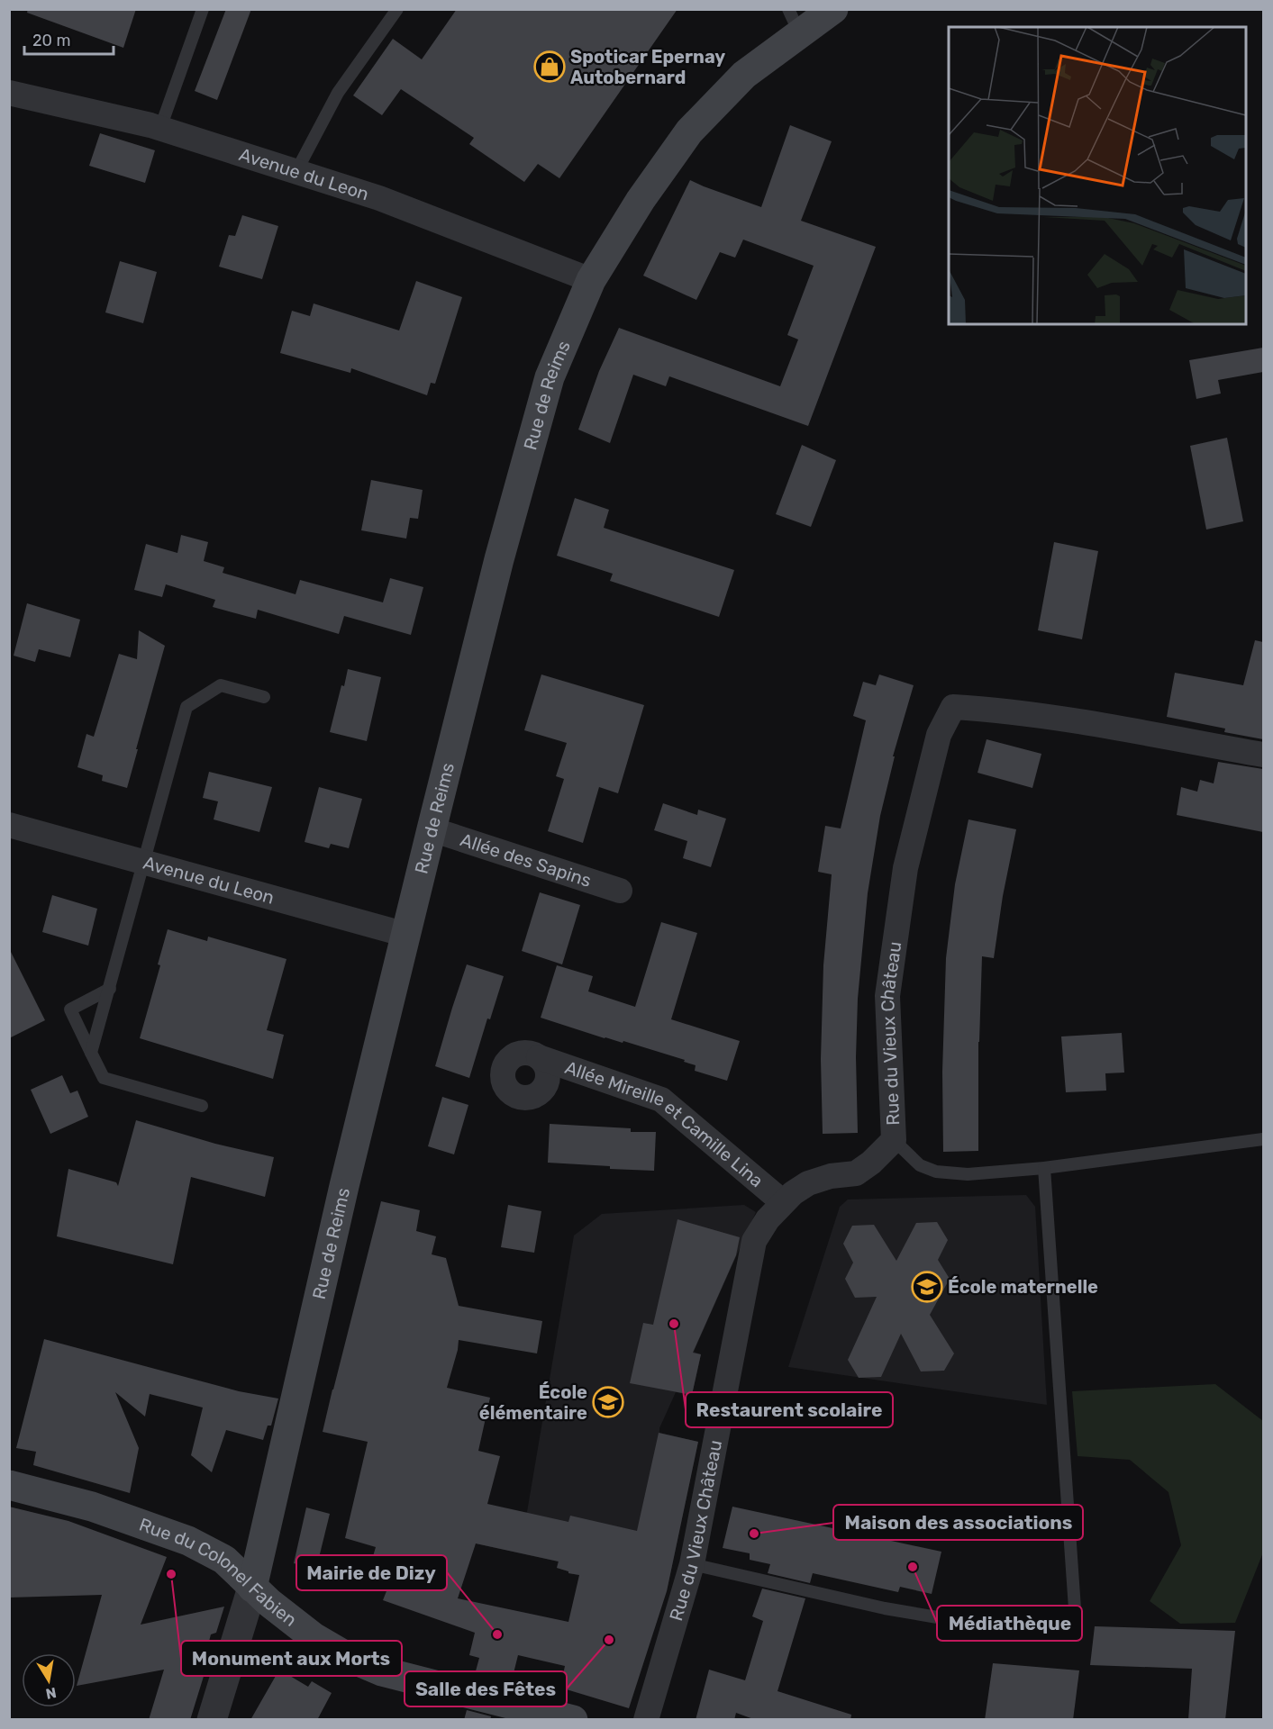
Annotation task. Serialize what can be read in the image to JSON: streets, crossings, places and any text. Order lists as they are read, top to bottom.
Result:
{
  "streets": {
    "main road": ["Rue de Reims", "Rue du Colonel Fabien"],
    "street": [
      "Avenue du Leon",
      "Allée des Sapins",
      "Rue du Vieux Château",
      "Allée Mireille et Camille Lina"
    ]
  },
  "crossings": [
    ["Avenue du Leon", "Rue de Reims"],
    ["Rue de Reims", "Allée des Sapins"],
    ["Rue de Reims", "Rue du Colonel Fabien"],
    ["Rue du Vieux Château", "Allée Mireille et Camille Lina"]
  ],
  "places": {
    "shop": ["Spoticar Epernay Autobernard"],
    "school or university": ["École maternelle", "École élémentaire"],
    "other": [
      "Restaurent scolaire",
      "Maison des associations",
      "Médiathèque",
      "Monument aux Morts",
      "Mairie de Dizy",
      "Salle des Fêtes"
    ]
  },
  "scale_bar": "20 m",
  "north": "bottom"
}
